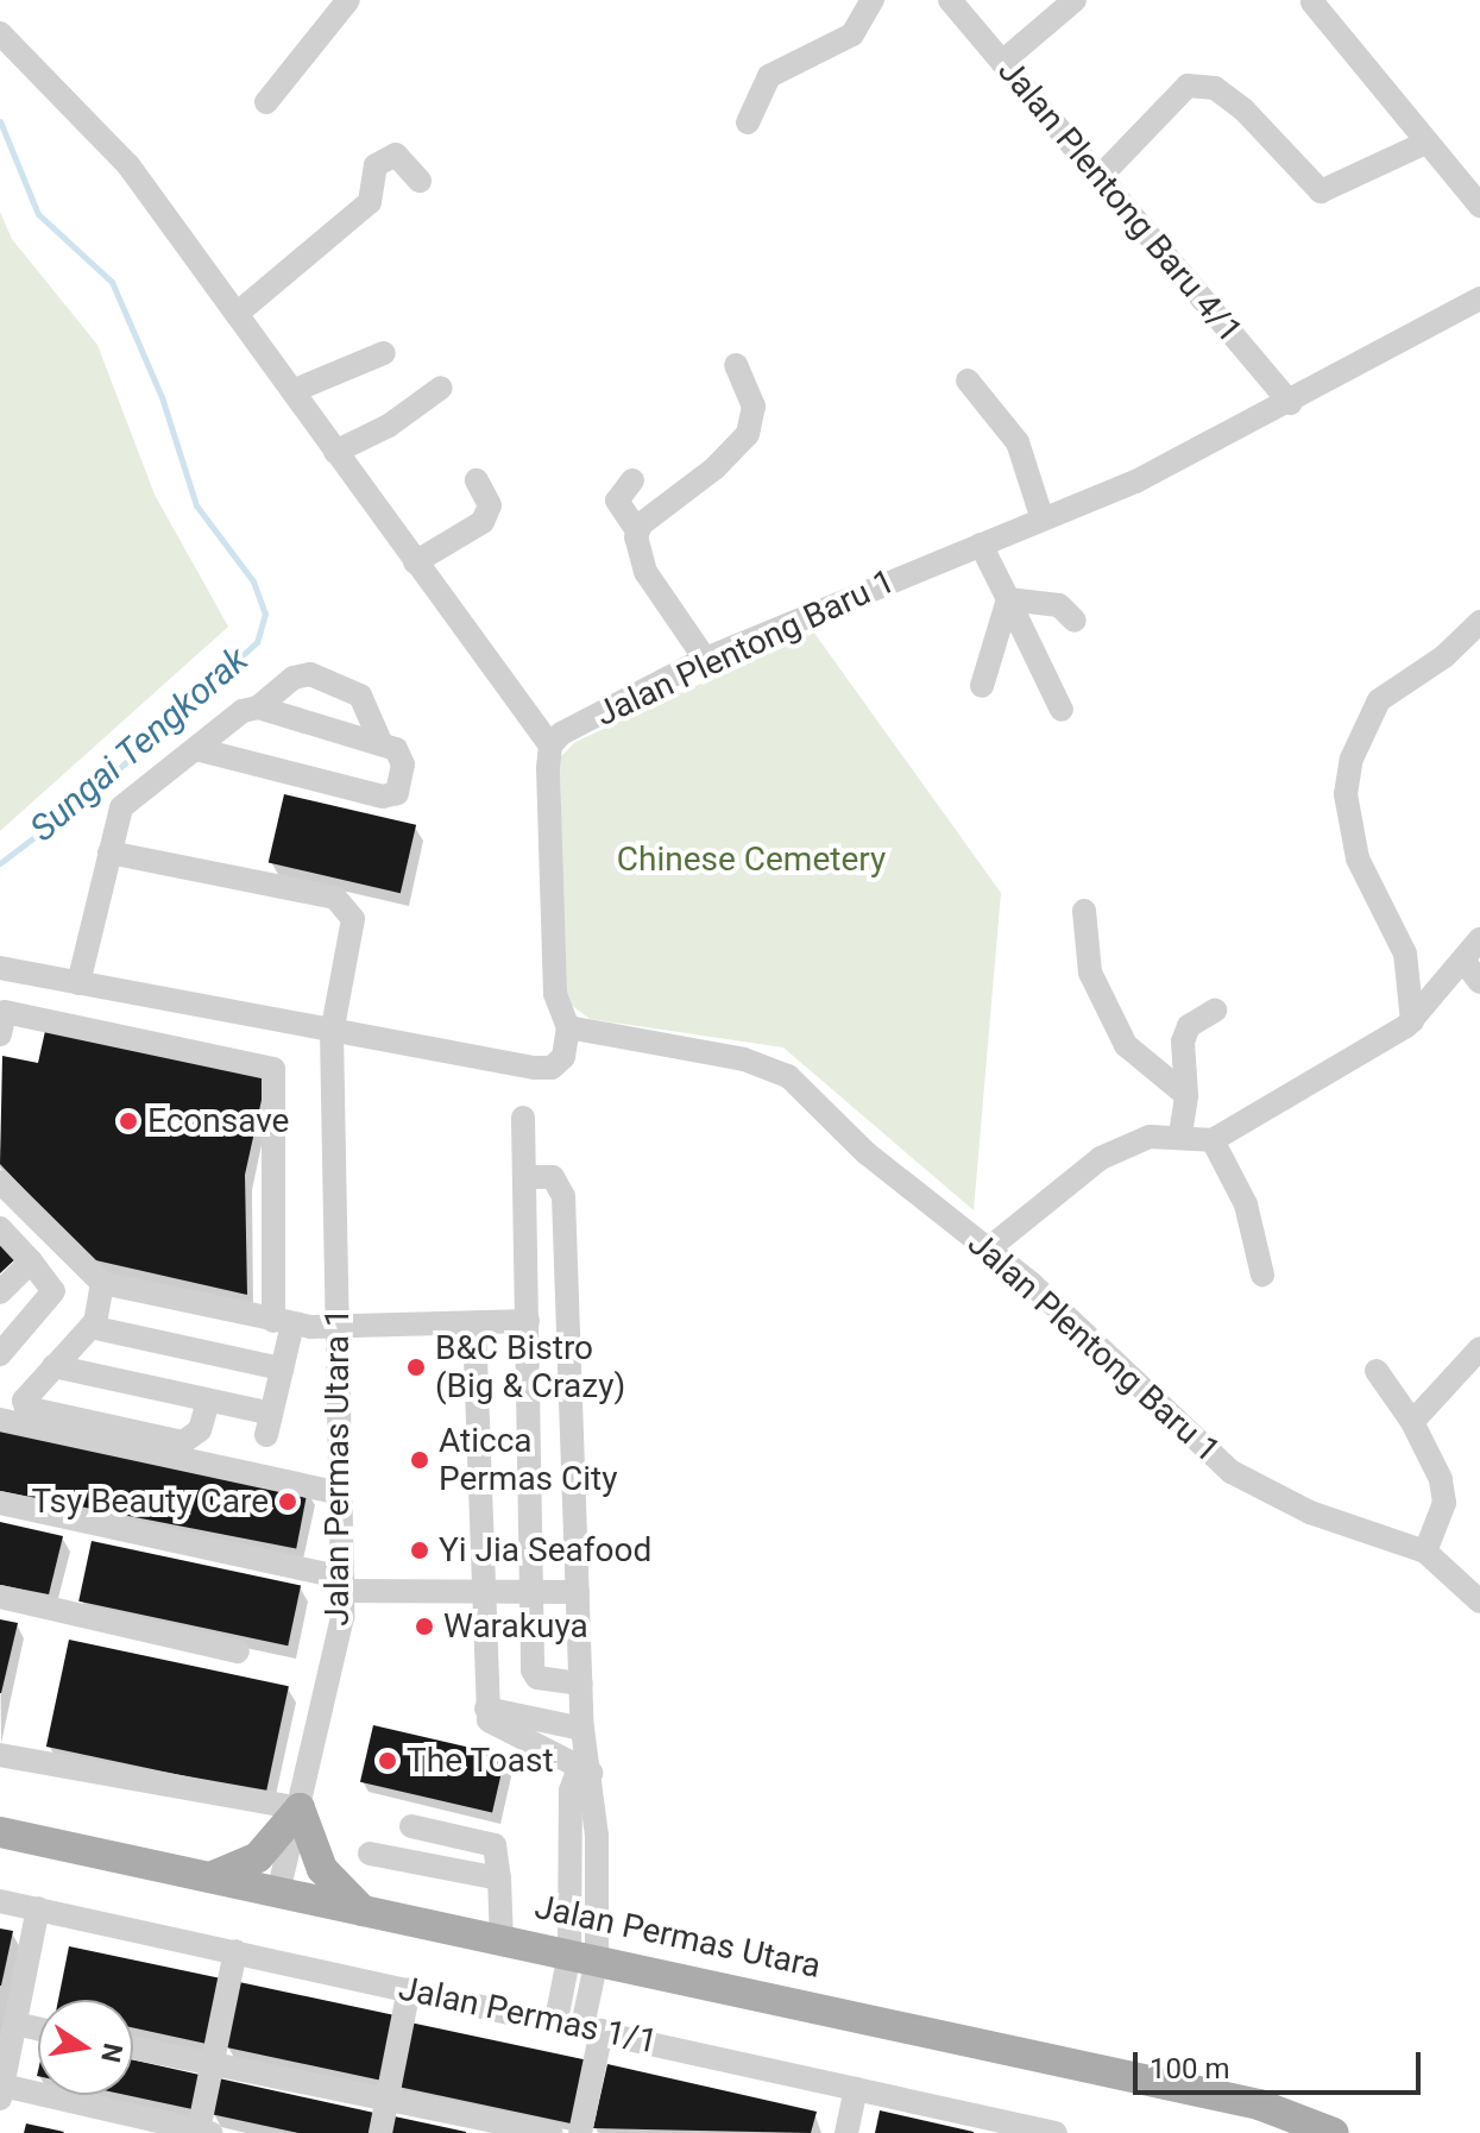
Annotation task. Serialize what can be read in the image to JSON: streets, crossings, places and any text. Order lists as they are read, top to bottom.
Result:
{
  "streets": {
    "main road": ["Jalan Permas Utara"],
    "street": [
      "Jalan Plentong Baru 4/1",
      "Jalan Plentong Baru 1",
      "Jalan Permas Utara 1",
      "Jalan Permas 1/1"
    ]
  },
  "crossings": [
    ["Jalan Plentong Baru 4/1", "Jalan Plentong Baru 1"],
    ["Jalan Permas Utara 1", "Jalan Permas Utara"]
  ],
  "water": ["Sungai Tengkorak"],
  "parks": ["Chinese Cemetery"],
  "places": [
    "Econsave",
    "B&C Bistro (Big & Crazy)",
    "Aticca Permas City",
    "Tsy Beauty Care",
    "Yi Jia Seafood",
    "Warakuya",
    "The Toast"
  ],
  "scale_bar": "100 m",
  "north": "right"
}
